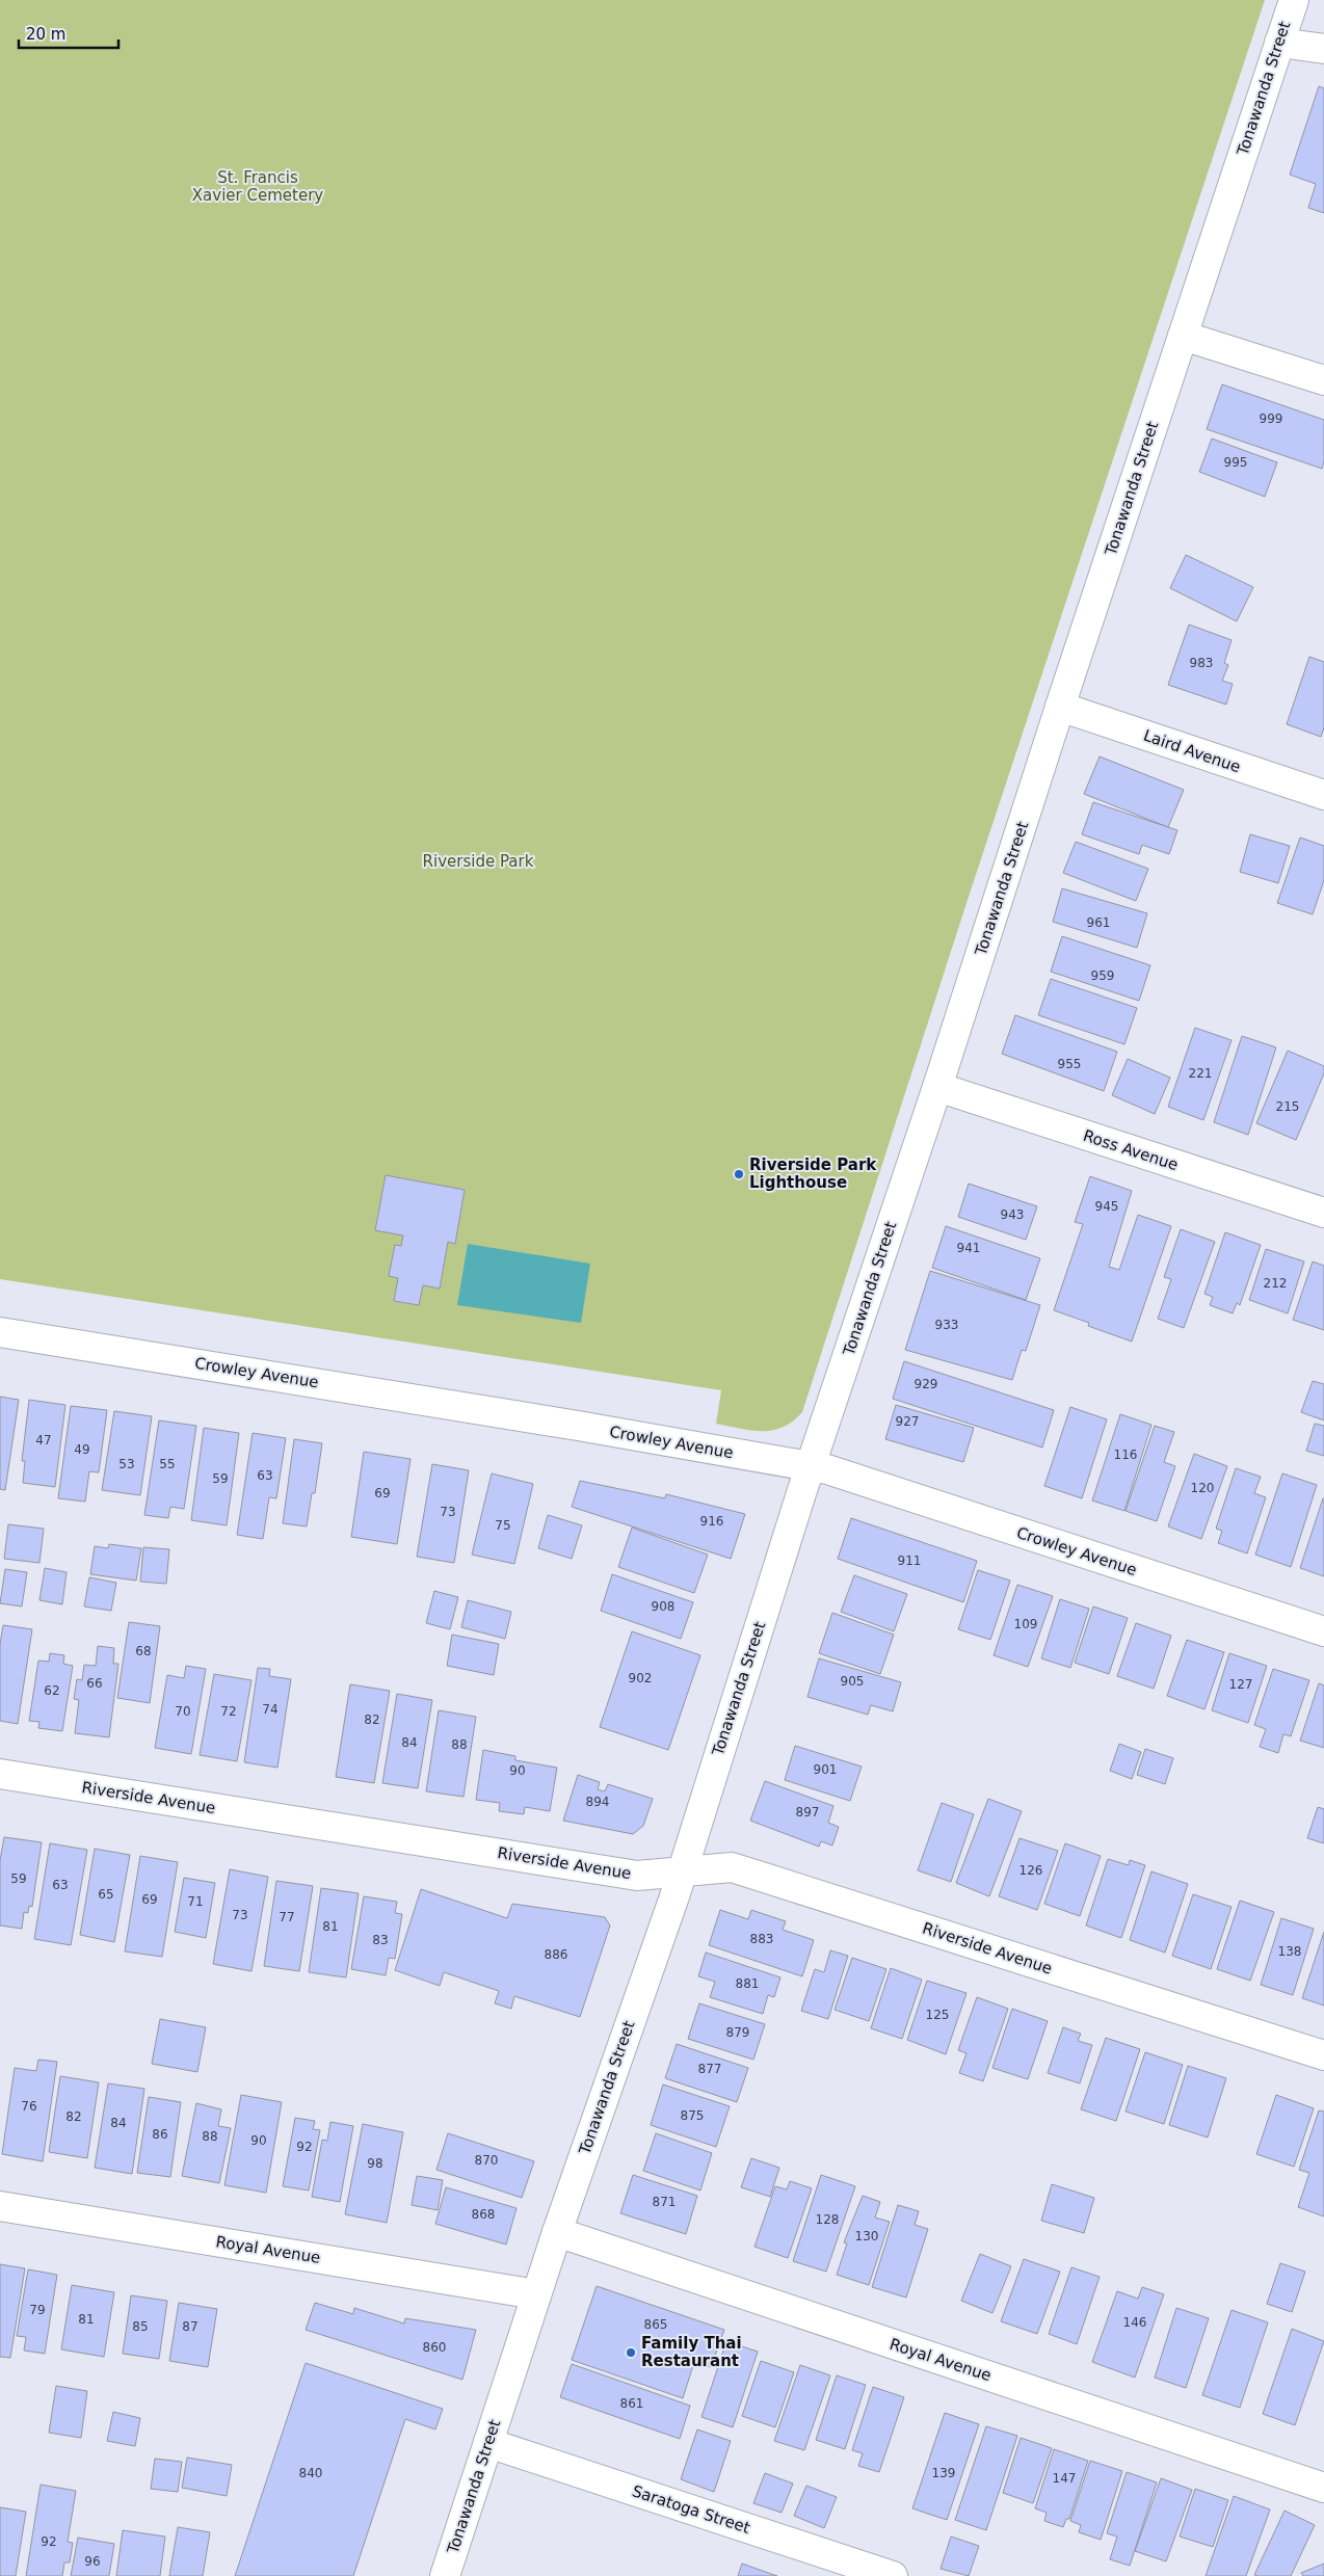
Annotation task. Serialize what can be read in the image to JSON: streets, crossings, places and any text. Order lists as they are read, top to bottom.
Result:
{
  "streets": {
    "street": [
      "Tonawanda Street",
      "Laird Avenue",
      "Ross Avenue",
      "Crowley Avenue",
      "Riverside Avenue",
      "Royal Avenue",
      "Saratoga Street"
    ]
  },
  "crossings": [
    ["Tonawanda Street", "Laird Avenue"],
    ["Tonawanda Street", "Ross Avenue"],
    ["Tonawanda Street", "Crowley Avenue"],
    ["Tonawanda Street", "Riverside Avenue"],
    ["Tonawanda Street", "Royal Avenue"],
    ["Tonawanda Street", "Saratoga Street"]
  ],
  "parks": ["St. Francis Xavier Cemetery", "Riverside Park"],
  "places": ["Riverside Park Lighthouse", "Family Thai Restaurant"],
  "house_numbers": [
    "999",
    "995",
    "983",
    "961",
    "959",
    "955",
    "221",
    "215",
    "945",
    "943",
    "941",
    "212",
    "933",
    "929",
    "927",
    "47",
    "49",
    "116",
    "53",
    "55",
    "63",
    "59",
    "120",
    "69",
    "73",
    "916",
    "75",
    "911",
    "908",
    "109",
    "68",
    "902",
    "905",
    "66",
    "127",
    "62",
    "74",
    "70",
    "72",
    "82",
    "84",
    "88",
    "901",
    "90",
    "894",
    "897",
    "126",
    "59",
    "63",
    "65",
    "69",
    "71",
    "73",
    "77",
    "81",
    "883",
    "83",
    "138",
    "886",
    "881",
    "125",
    "879",
    "877",
    "76",
    "875",
    "82",
    "84",
    "86",
    "88",
    "90",
    "92",
    "870",
    "98",
    "871",
    "868",
    "128",
    "130",
    "79",
    "81",
    "146",
    "865",
    "85",
    "87",
    "860",
    "861",
    "840",
    "139",
    "147",
    "92",
    "96"
  ],
  "scale_bar": "20 m"
}
